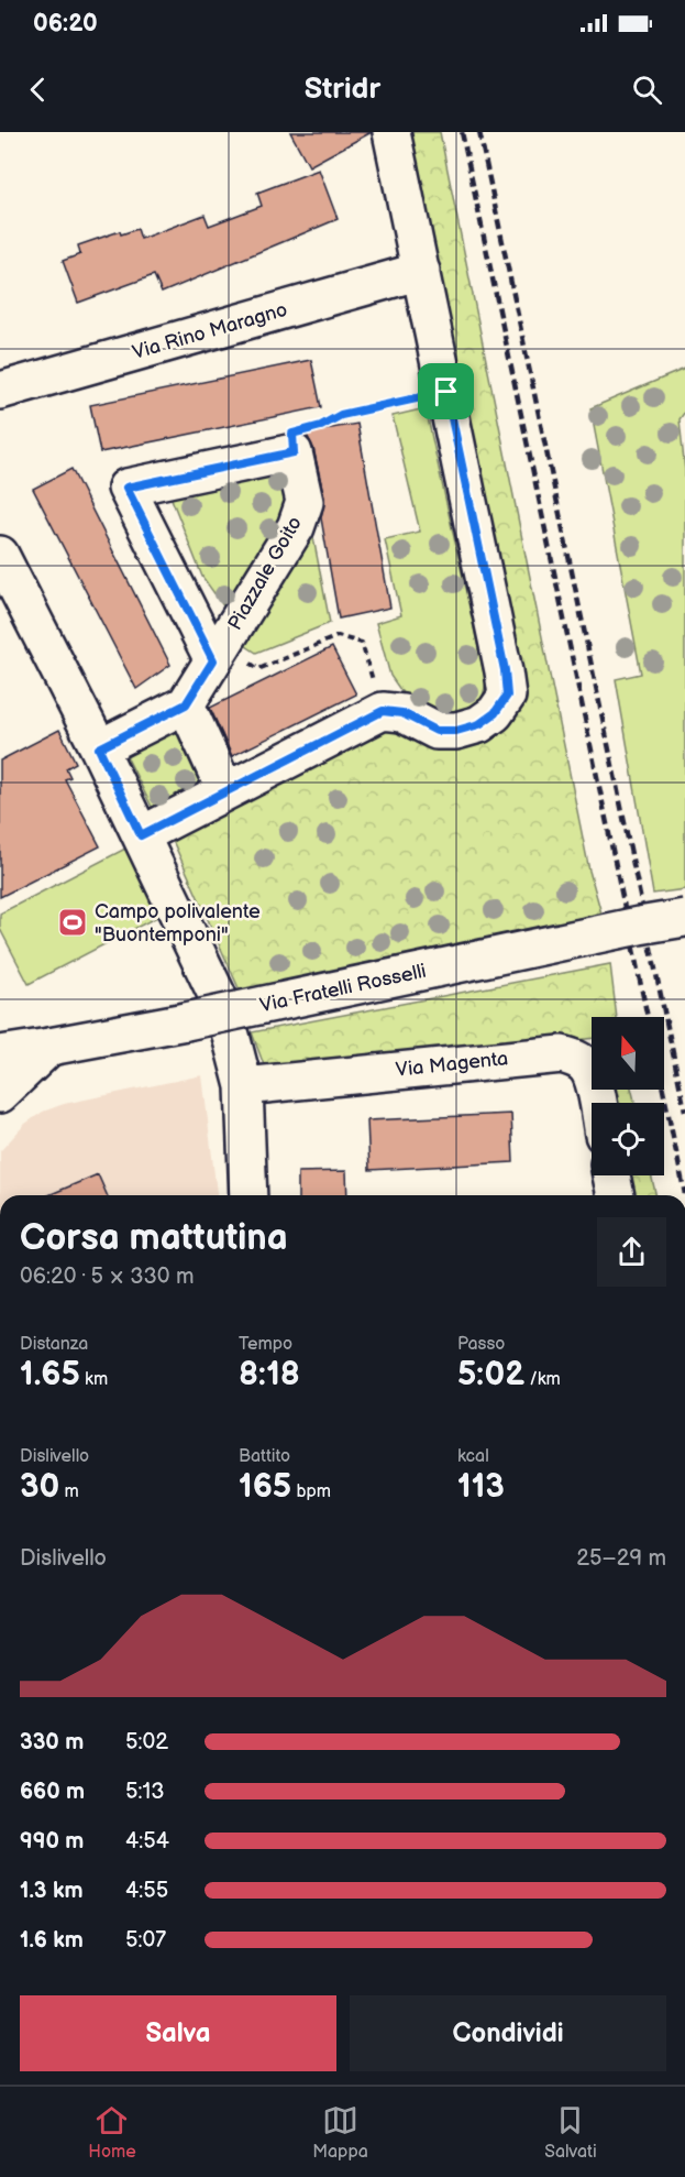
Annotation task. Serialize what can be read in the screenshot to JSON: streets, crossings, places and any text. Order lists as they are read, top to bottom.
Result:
{
  "streets": {
    "street": [
      "Via Rino Maragno",
      "Piazzale Goito",
      "Via Fratelli Rosselli",
      "Via Magenta"
    ]
  },
  "places": {
    "sports": ["Campo polivalente \"Buontemponi\""]
  },
  "north": "top",
  "page": {
    "status": "06:20",
    "header": "Stridr",
    "heading": ["Corsa mattutina", "06:20 · 5 × 330 m"],
    "stats": [
      ["Distanza", "1.65 km"],
      ["Tempo", "8:18"],
      ["Passo", "5:02 /km"],
      ["Dislivello", "30 m"],
      ["Battito", "165 bpm"],
      ["kcal", "113"]
    ],
    "chart": ["Dislivello", "25–29 m"],
    "list": [
      {
        "name": "330 m",
        "note": "5:02"
      },
      {
        "name": "660 m",
        "note": "5:13"
      },
      {
        "name": "990 m",
        "note": "4:54"
      },
      {
        "name": "1.3 km",
        "note": "4:55"
      },
      {
        "name": "1.6 km",
        "note": "5:07"
      }
    ],
    "buttons": ["Salva", "Condividi"],
    "tabs": ["Home", "Mappa", "Salvati"]
  }
}
